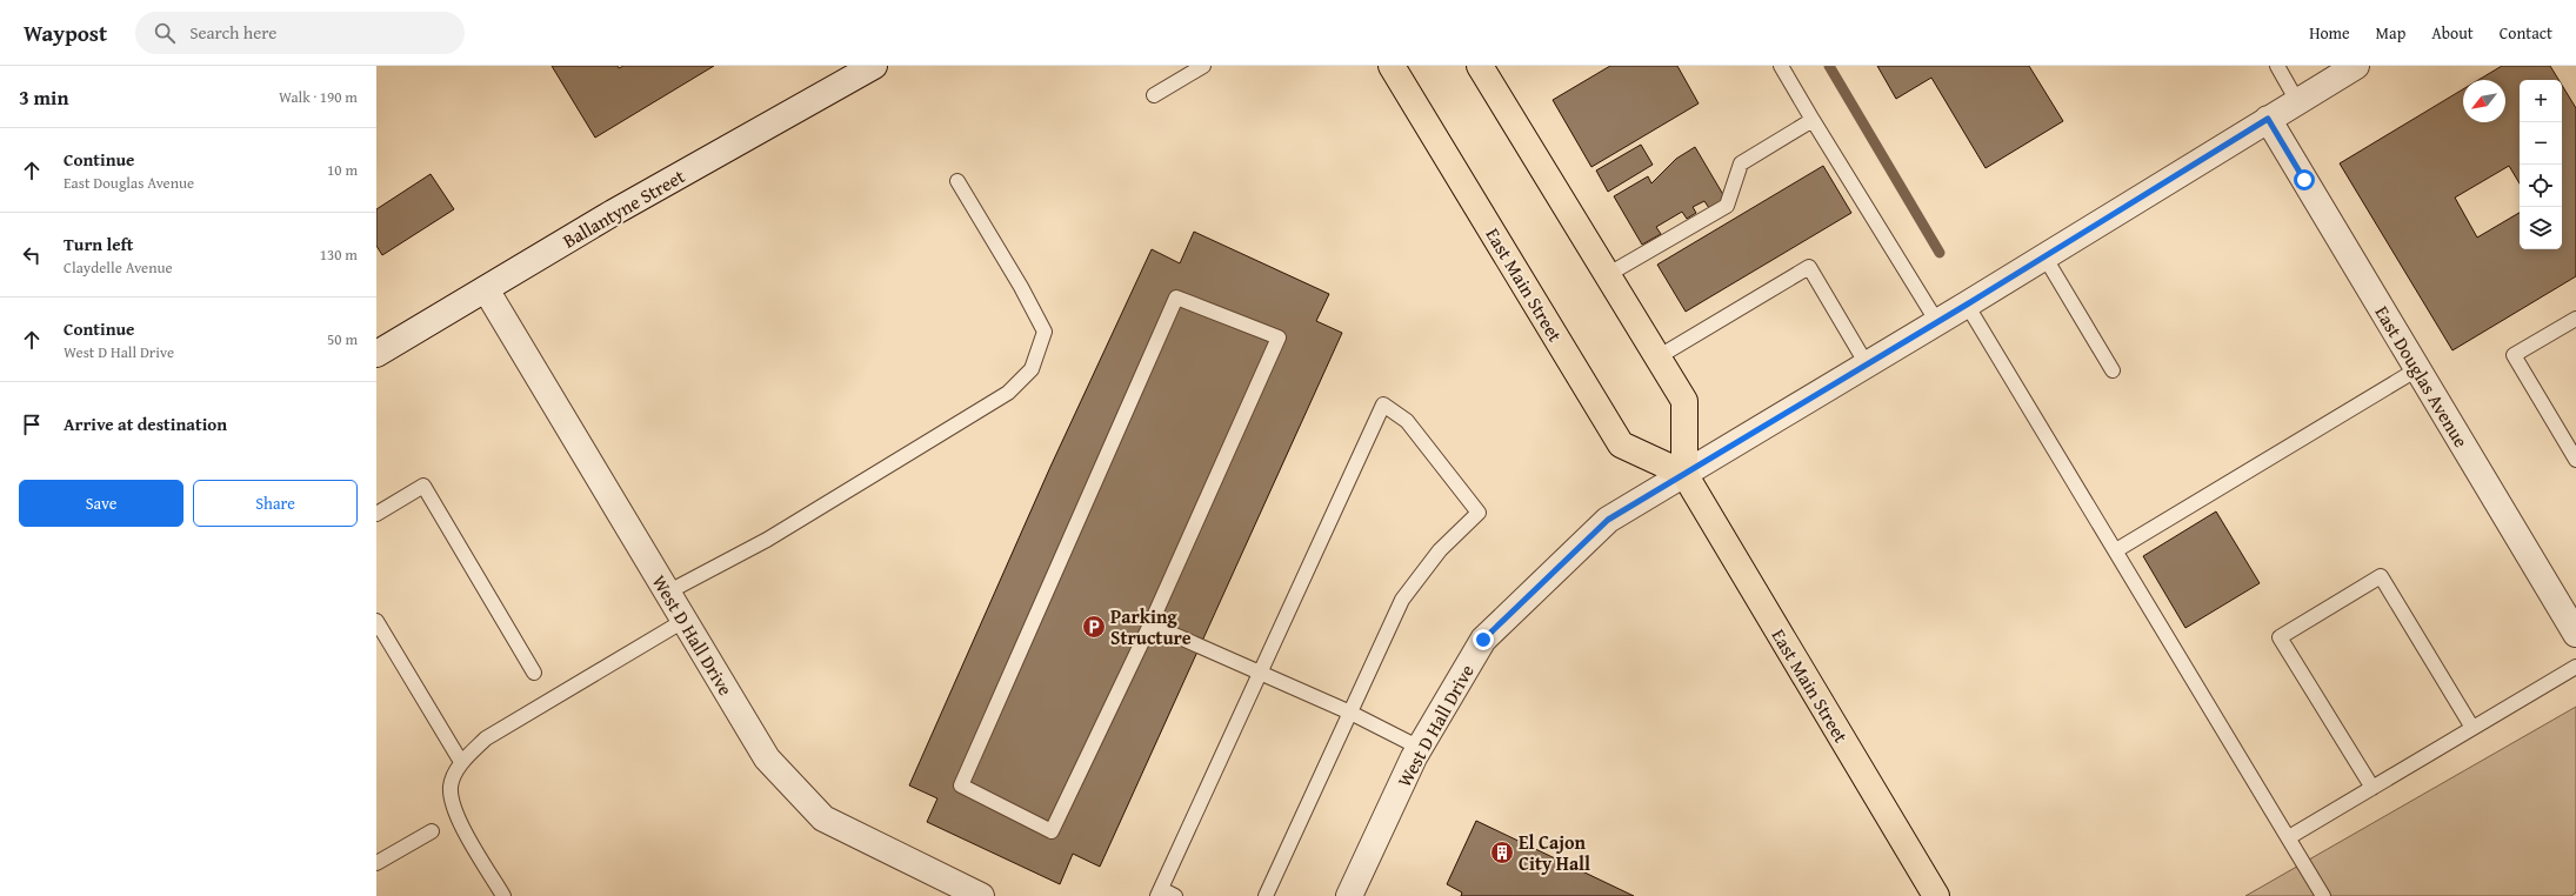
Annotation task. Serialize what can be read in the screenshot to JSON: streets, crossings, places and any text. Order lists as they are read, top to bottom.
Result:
{
  "streets": {
    "main road": ["East Main Street"],
    "street": ["Ballantyne Street", "East Douglas Avenue", "West D Hall Drive"]
  },
  "crossings": [
    ["Ballantyne Street", "West D Hall Drive"],
    ["East Main Street", "West D Hall Drive"],
    ["East Douglas Avenue", "West D Hall Drive"]
  ],
  "places": {
    "parking": ["Parking Structure"],
    "building": ["El Cajon City Hall"]
  },
  "north": "bottom left",
  "page": {
    "header": "Waypost",
    "search": "Search here",
    "nav": [
      "Home",
      "Map",
      "About",
      "Contact"
    ],
    "heading": ["3 min", "Walk · 190 m"],
    "map_buttons": ["+", "−"],
    "list": [
      ["Continue", "East Douglas Avenue", "10 m"],
      ["Turn left", "Claydelle Avenue", "130 m"],
      ["Continue", "West D Hall Drive", "50 m"],
      "Arrive at destination"
    ],
    "buttons": ["Save", "Share"]
  }
}
